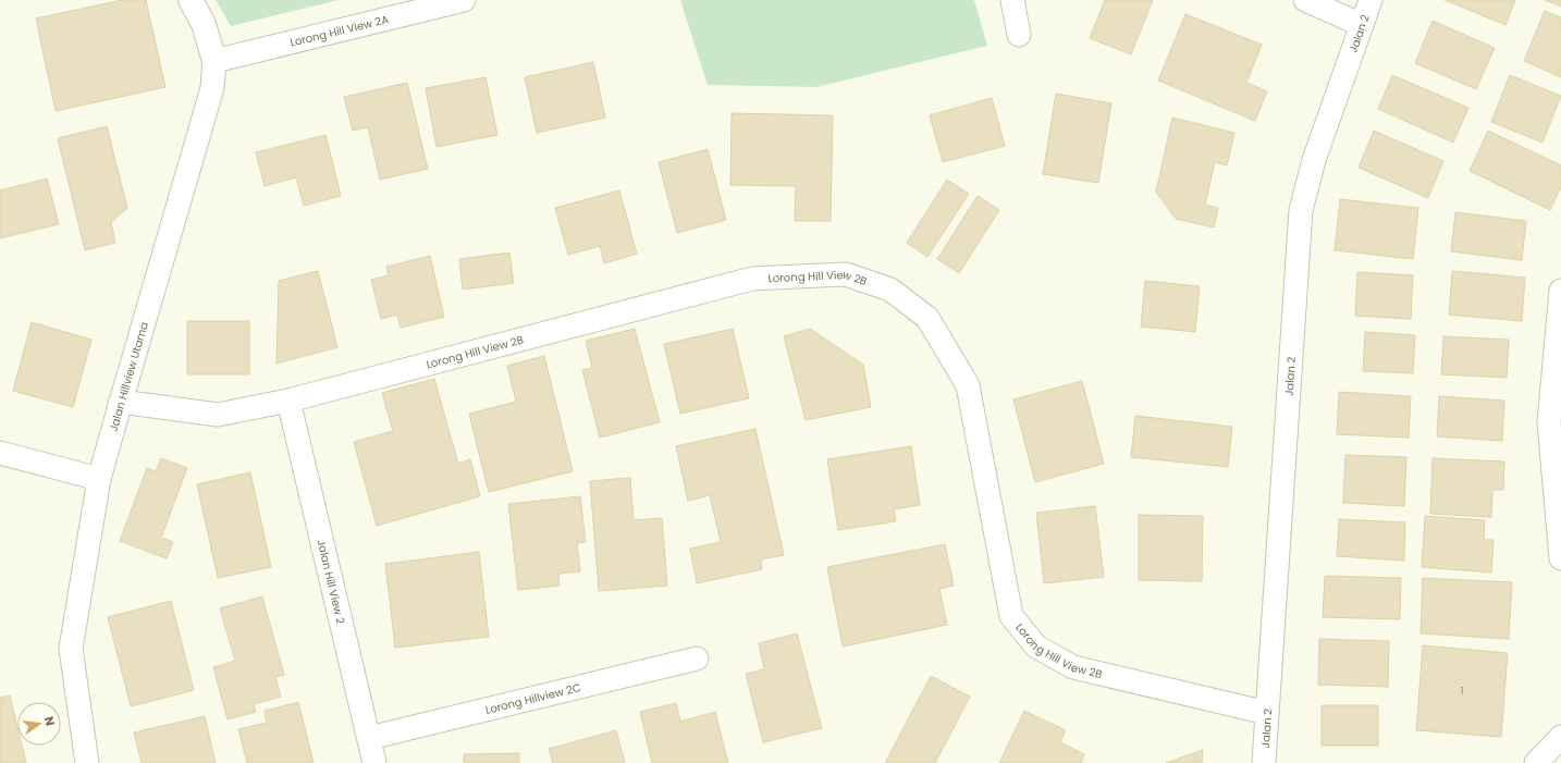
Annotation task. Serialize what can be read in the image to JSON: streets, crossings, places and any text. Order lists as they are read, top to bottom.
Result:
{
  "streets": {
    "street": [
      "Lorong Hill View 2A",
      "Jalan 2",
      "Lorong Hill View 2B",
      "Jalan Hillview Utama",
      "Jalan Hill View 2",
      "Lorong Hillview 2C"
    ]
  },
  "crossings": [
    ["Lorong Hill View 2A", "Jalan Hillview Utama"],
    ["Jalan 2", "Lorong Hill View 2B"],
    ["Lorong Hill View 2B", "Jalan Hillview Utama"],
    ["Lorong Hill View 2B", "Jalan Hill View 2"],
    ["Jalan Hill View 2", "Lorong Hillview 2C"]
  ],
  "house_numbers": ["1"],
  "north": "right"
}
